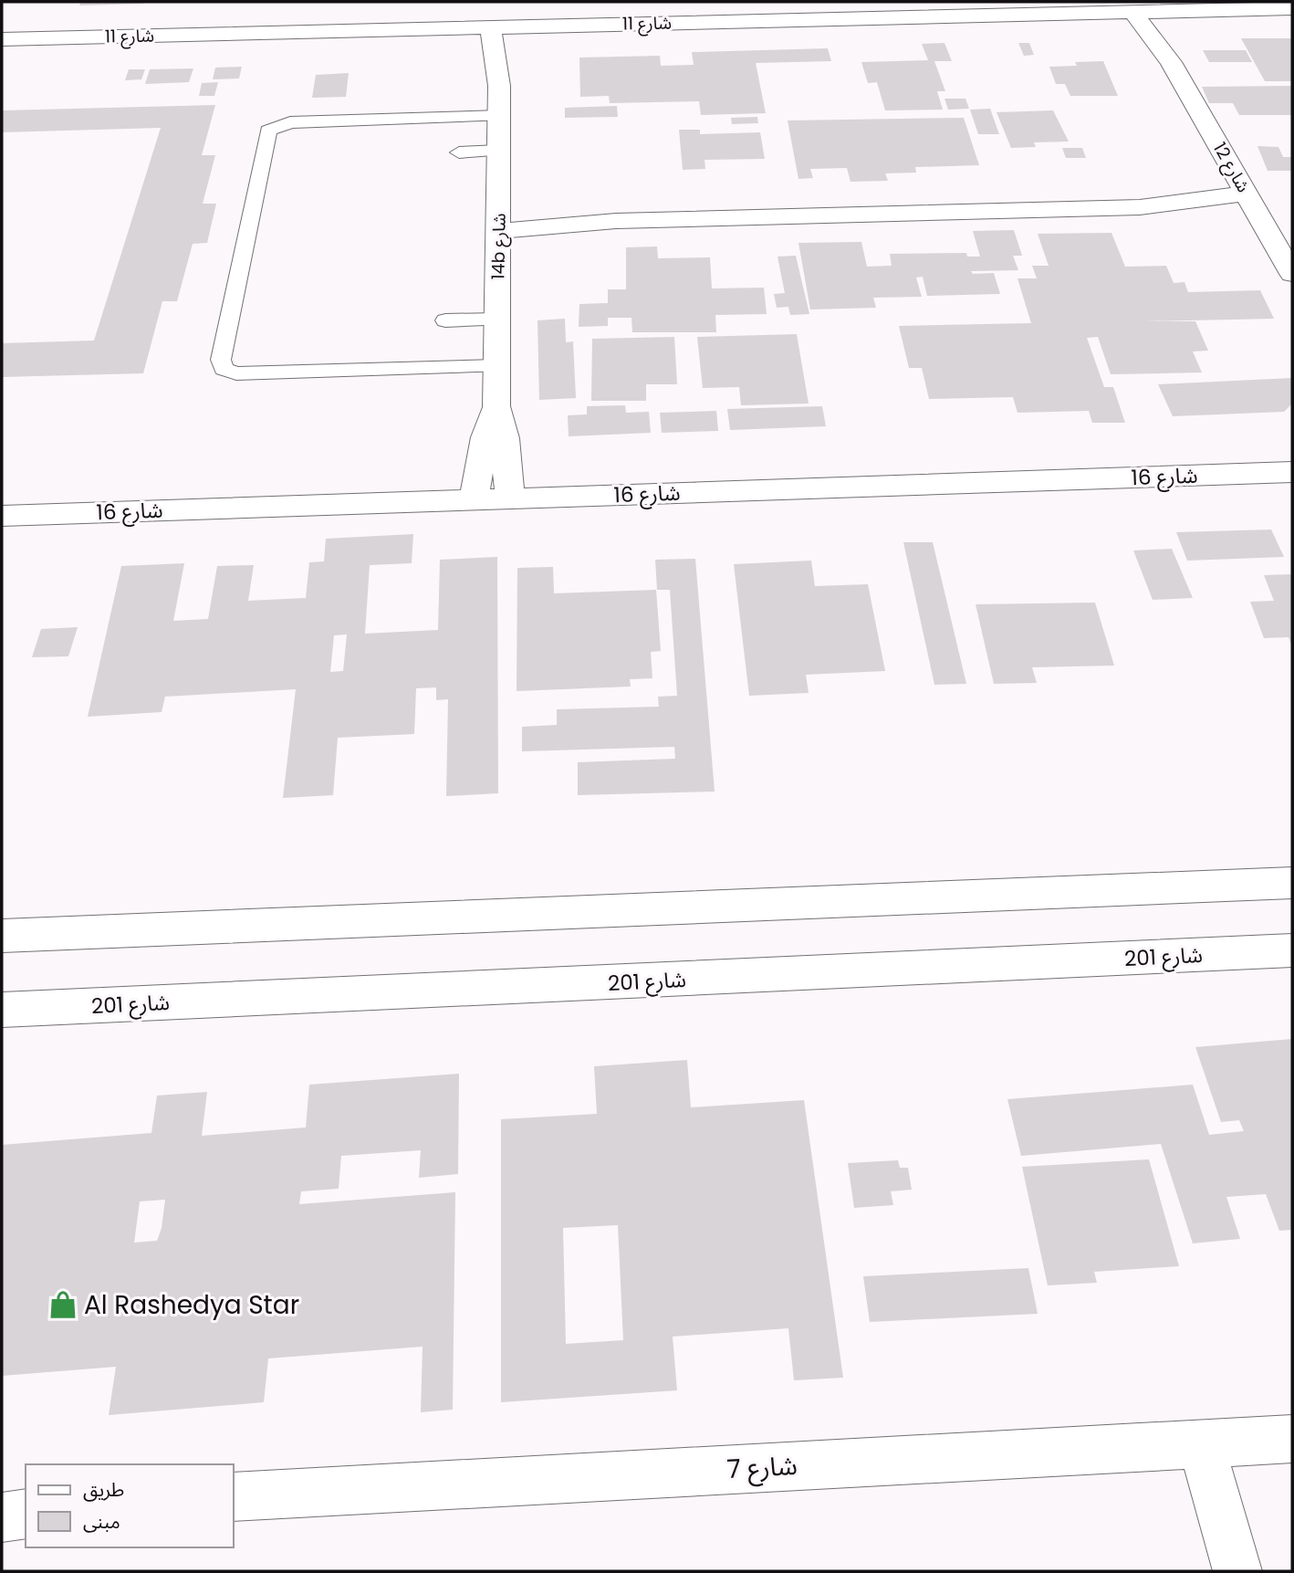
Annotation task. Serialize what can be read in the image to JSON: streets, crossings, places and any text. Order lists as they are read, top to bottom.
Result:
{
  "streets": {
    "street": [
      "شارع 11",
      "شارع 12",
      "14b شارع",
      "شارع 16",
      "شارع 201",
      "شارع 7"
    ]
  },
  "crossings": [
    ["شارع 11", "شارع 12"],
    ["شارع 11", "14b شارع"],
    ["14b شارع", "شارع 16"]
  ],
  "places": {
    "shop": ["Al Rashedya Star"]
  },
  "legend": ["طريق", "مبنى"]
}
